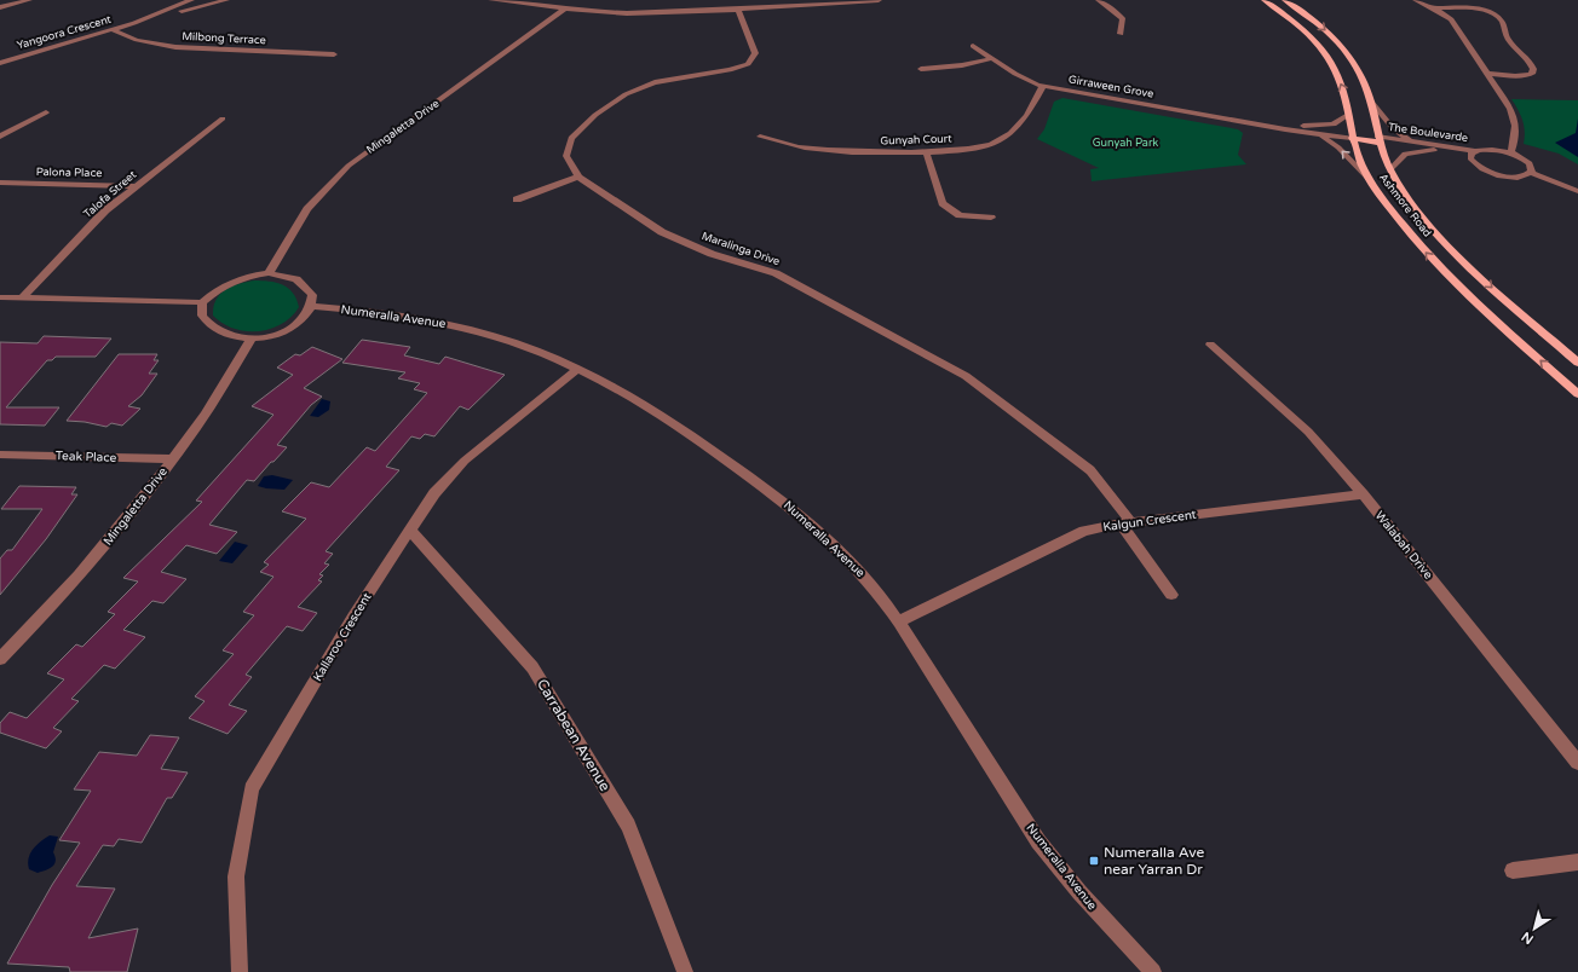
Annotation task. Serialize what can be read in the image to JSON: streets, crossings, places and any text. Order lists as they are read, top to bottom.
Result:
{
  "streets": {
    "main road": ["Ashmore Road"],
    "street": [
      "Yangoora Crescent",
      "Milbong Terrace",
      "Girraween Grove",
      "Mingaletta Drive",
      "The Boulevarde",
      "Gunyah Court",
      "Palona Place",
      "Talofa Street",
      "Maralinga Drive",
      "Numeralla Avenue",
      "Teak Place",
      "Kalgun Crescent",
      "Walabah Drive",
      "Kallaroo Crescent",
      "Carrabean Avenue"
    ]
  },
  "crossings": [
    ["Yangoora Crescent", "Milbong Terrace"],
    ["Girraween Grove", "Gunyah Court"],
    ["Girraween Grove", "Ashmore Road"],
    ["Mingaletta Drive", "Numeralla Avenue"],
    ["Mingaletta Drive", "Teak Place"],
    ["The Boulevarde", "Ashmore Road"],
    ["Palona Place", "Talofa Street"],
    ["Maralinga Drive", "Kalgun Crescent"],
    ["Numeralla Avenue", "Kalgun Crescent"],
    ["Numeralla Avenue", "Kallaroo Crescent"],
    ["Kalgun Crescent", "Walabah Drive"],
    ["Kallaroo Crescent", "Carrabean Avenue"]
  ],
  "parks": ["Gunyah Park"],
  "places": {
    "transit": ["Numeralla Ave near Yarran Dr"]
  },
  "north": "bottom left"
}
